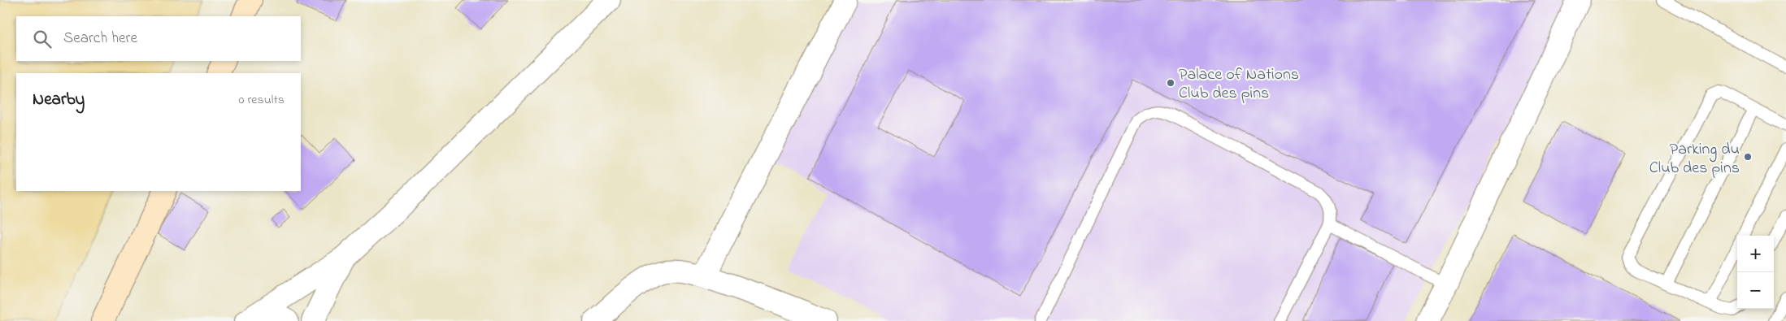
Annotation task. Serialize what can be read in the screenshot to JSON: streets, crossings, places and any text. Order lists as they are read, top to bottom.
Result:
{
  "places": ["Palace of Nations Club des pins", "Parking du Club des pins"],
  "page": {
    "search": "Search here",
    "heading": ["Nearby", "0 results"],
    "map_buttons": ["+", "−"]
  }
}
